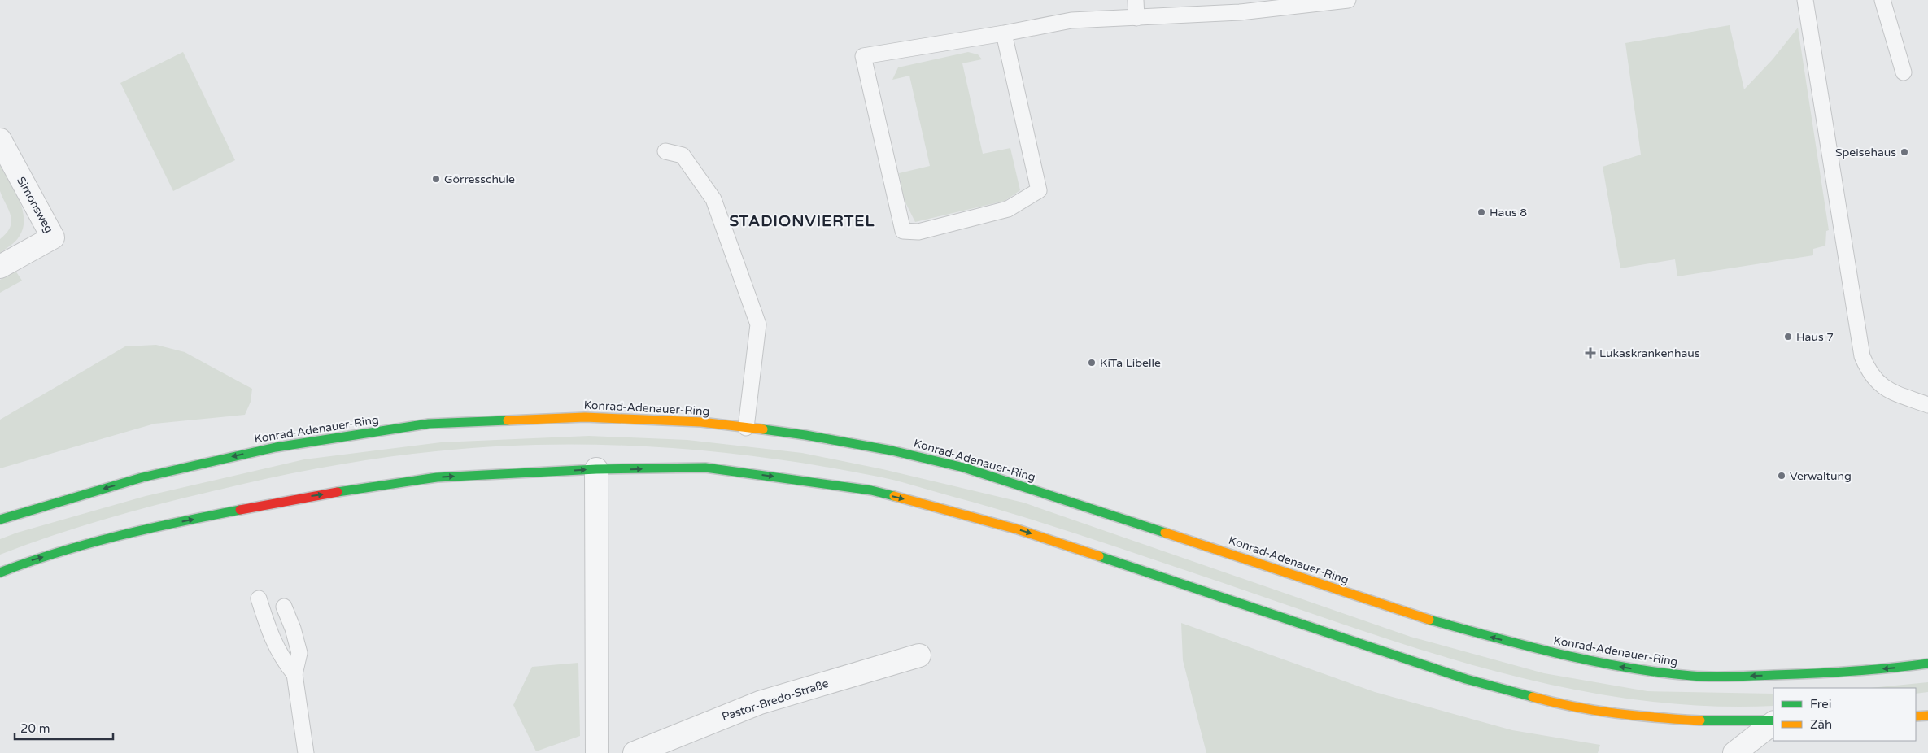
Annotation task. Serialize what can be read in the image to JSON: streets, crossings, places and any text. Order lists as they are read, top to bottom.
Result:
{
  "streets": {
    "main road": ["Konrad-Adenauer-Ring"],
    "street": ["Simonsweg", "Pastor-Bredo-Straße"]
  },
  "districts": ["STADIONVIERTEL"],
  "places": {
    "other": [
      "Speisehaus",
      "Görresschule",
      "Haus 8",
      "Haus 7",
      "KiTa Libelle",
      "Verwaltung"
    ],
    "health": ["Lukaskrankenhaus"]
  },
  "legend": ["Frei", "Zäh"],
  "scale_bar": "20 m"
}
